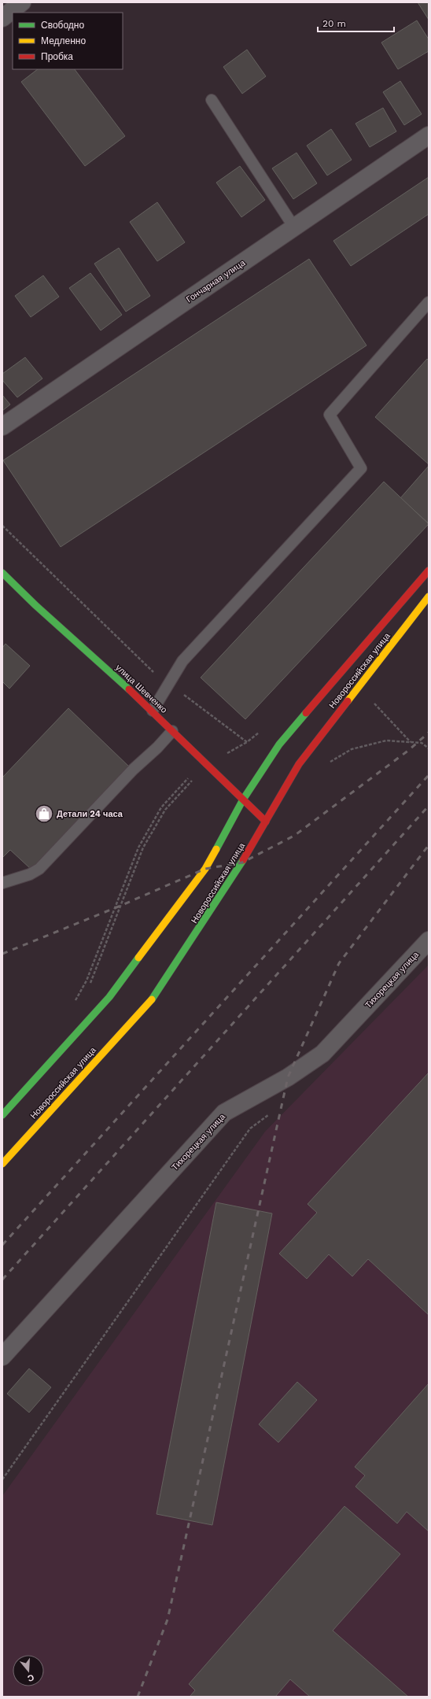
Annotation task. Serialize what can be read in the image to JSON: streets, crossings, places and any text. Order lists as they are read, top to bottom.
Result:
{
  "streets": {
    "main road": ["Новороссийская улица", "улица Шевченко"],
    "street": ["Гончарная улица", "Тихорецкая улица"]
  },
  "crossings": [
    ["Новороссийская улица", "улица Шевченко"]
  ],
  "places": {
    "shop": ["Детали 24 часа"]
  },
  "legend": ["Свободно", "Медленно", "Пробка"],
  "scale_bar": "20 m",
  "north": "bottom"
}
